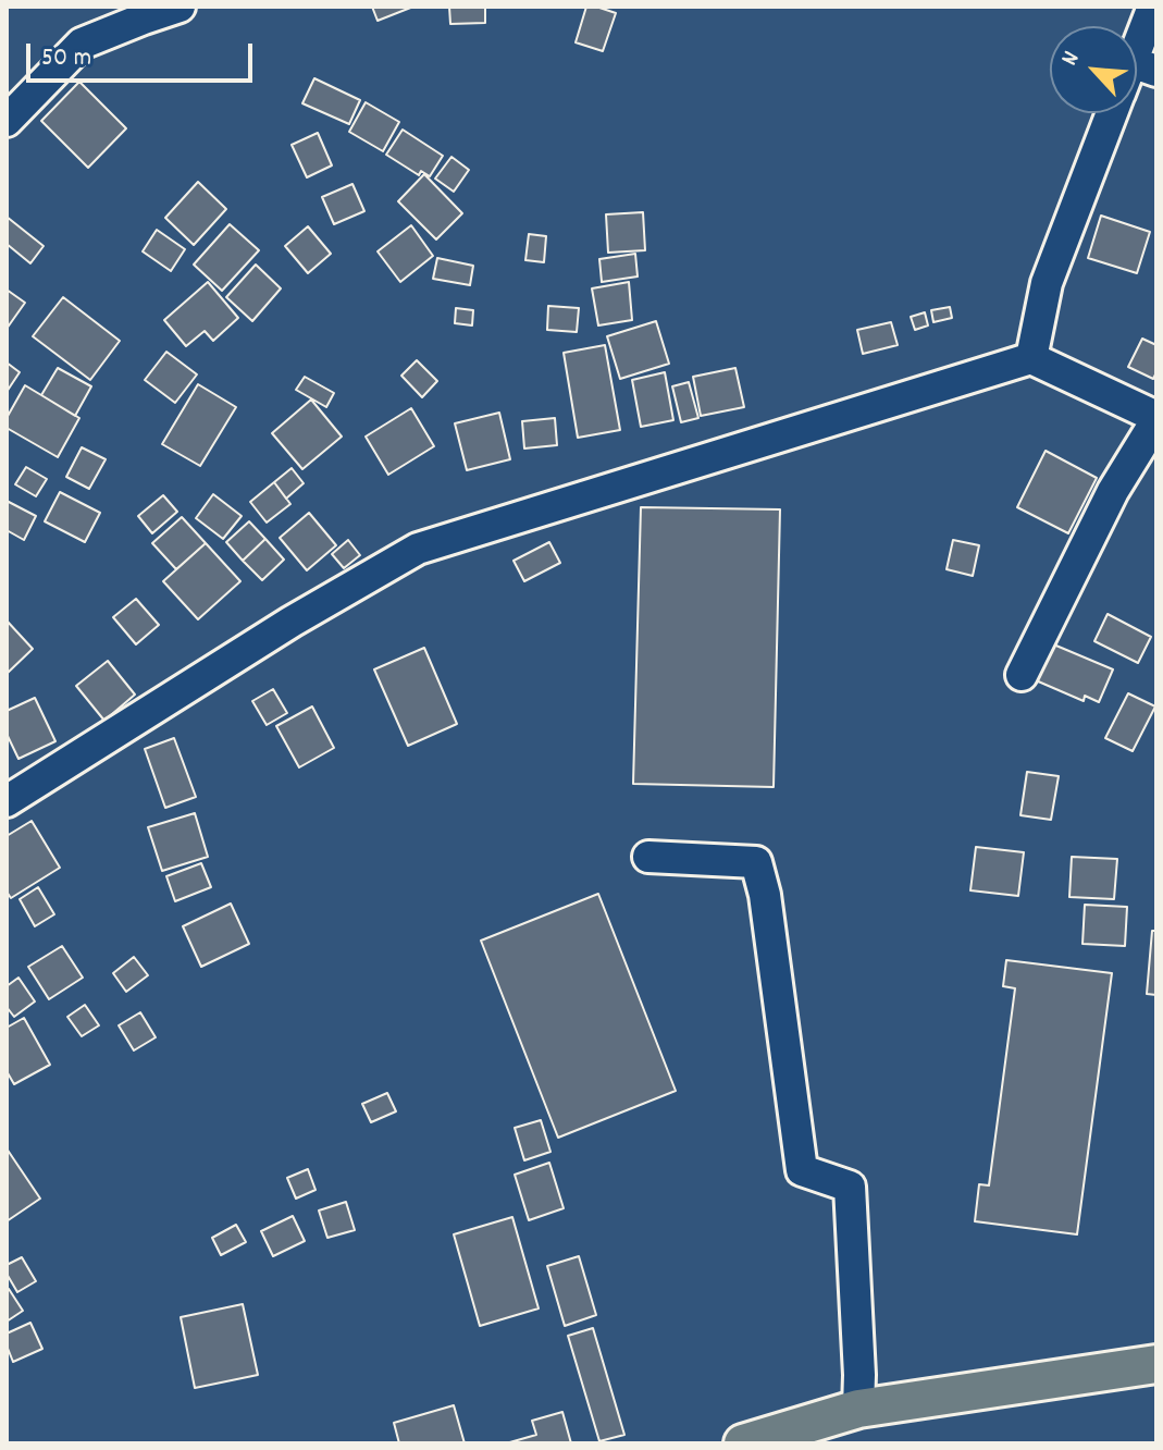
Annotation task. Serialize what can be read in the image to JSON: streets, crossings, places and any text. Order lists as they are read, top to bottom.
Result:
{
  "scale_bar": "50 m",
  "north": "top left"
}
